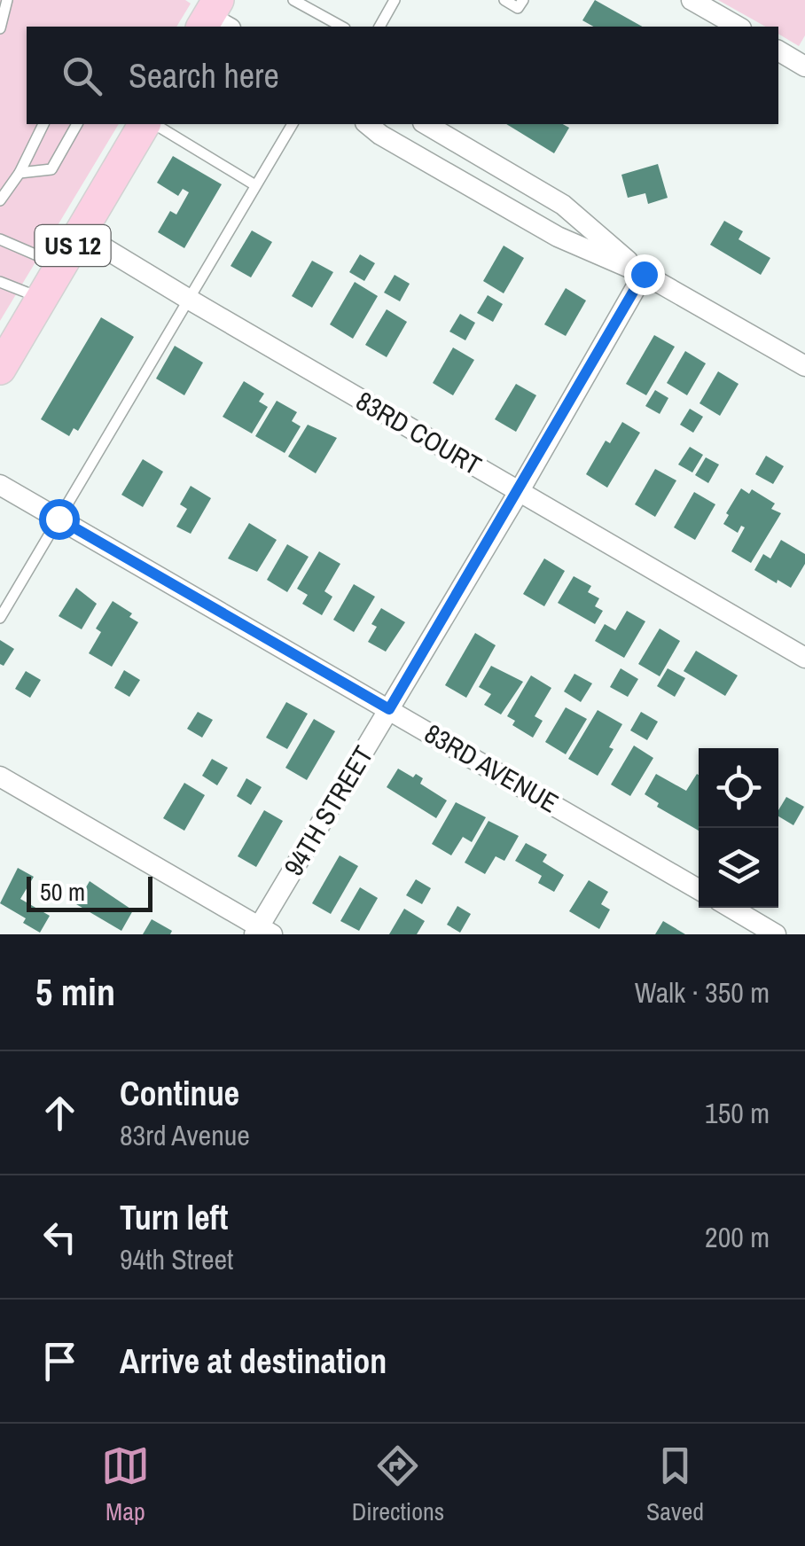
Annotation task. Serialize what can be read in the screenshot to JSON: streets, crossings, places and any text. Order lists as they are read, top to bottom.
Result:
{
  "streets": {
    "main road": ["US 12"],
    "street": ["83RD COURT", "83RD AVENUE", "94TH STREET"]
  },
  "crossings": [
    ["US 12", "83RD COURT"],
    ["83RD COURT", "94TH STREET"],
    ["83RD AVENUE", "94TH STREET"]
  ],
  "scale_bar": "50 m",
  "page": {
    "search": "Search here",
    "scale": "50 m",
    "heading": ["5 min", "Walk · 350 m"],
    "list": [
      ["Continue", "83rd Avenue", "150 m"],
      ["Turn left", "94th Street", "200 m"],
      "Arrive at destination"
    ],
    "nav": ["Map", "Directions", "Saved"]
  }
}
